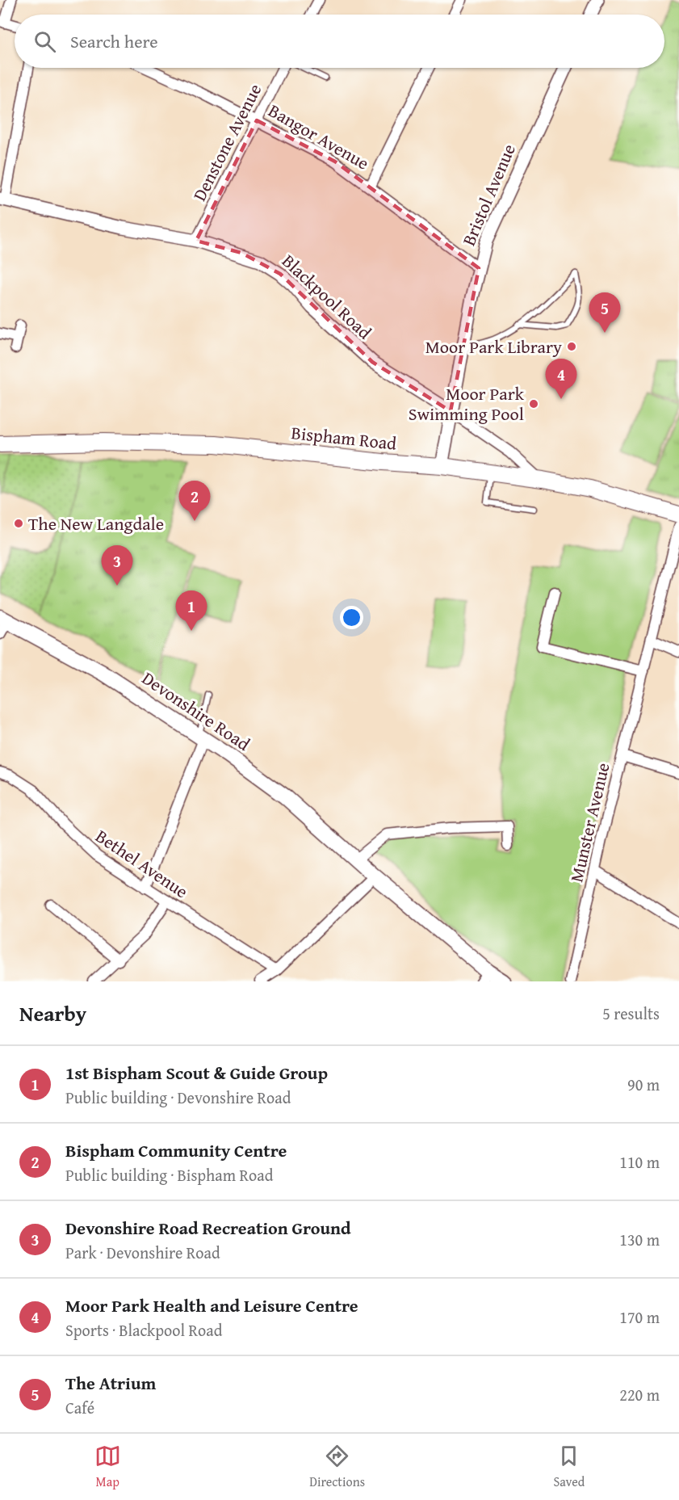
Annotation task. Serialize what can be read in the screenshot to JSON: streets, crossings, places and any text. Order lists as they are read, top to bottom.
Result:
{
  "streets": {
    "main road": ["Bispham Road", "Devonshire Road"],
    "street": [
      "Bangor Avenue",
      "Denstone Avenue",
      "Bristol Avenue",
      "Blackpool Road",
      "Munster Avenue",
      "Bethel Avenue"
    ]
  },
  "crossings": [
    ["Bangor Avenue", "Denstone Avenue"],
    ["Bangor Avenue", "Bristol Avenue"],
    ["Denstone Avenue", "Blackpool Road"],
    ["Bristol Avenue", "Blackpool Road"],
    ["Bristol Avenue", "Bispham Road"],
    ["Blackpool Road", "Bispham Road"]
  ],
  "places": ["Moor Park Library", "Moor Park Swimming Pool", "The New Langdale"],
  "page": {
    "search": "Search here",
    "pins": [
      "5",
      "4",
      "2",
      "3",
      "1"
    ],
    "heading": ["Nearby", "5 results"],
    "list": [
      {
        "mark": "1",
        "name": "1st Bispham Scout & Guide Group",
        "note": "Public building · Devonshire Road",
        "value": "90 m"
      },
      {
        "mark": "2",
        "name": "Bispham Community Centre",
        "note": "Public building · Bispham Road",
        "value": "110 m"
      },
      {
        "mark": "3",
        "name": "Devonshire Road Recreation Ground",
        "note": "Park · Devonshire Road",
        "value": "130 m"
      },
      {
        "mark": "4",
        "name": "Moor Park Health and Leisure Centre",
        "note": "Sports · Blackpool Road",
        "value": "170 m"
      },
      {
        "mark": "5",
        "name": "The Atrium",
        "note": "Café",
        "value": "220 m"
      }
    ],
    "nav": ["Map", "Directions", "Saved"]
  }
}
